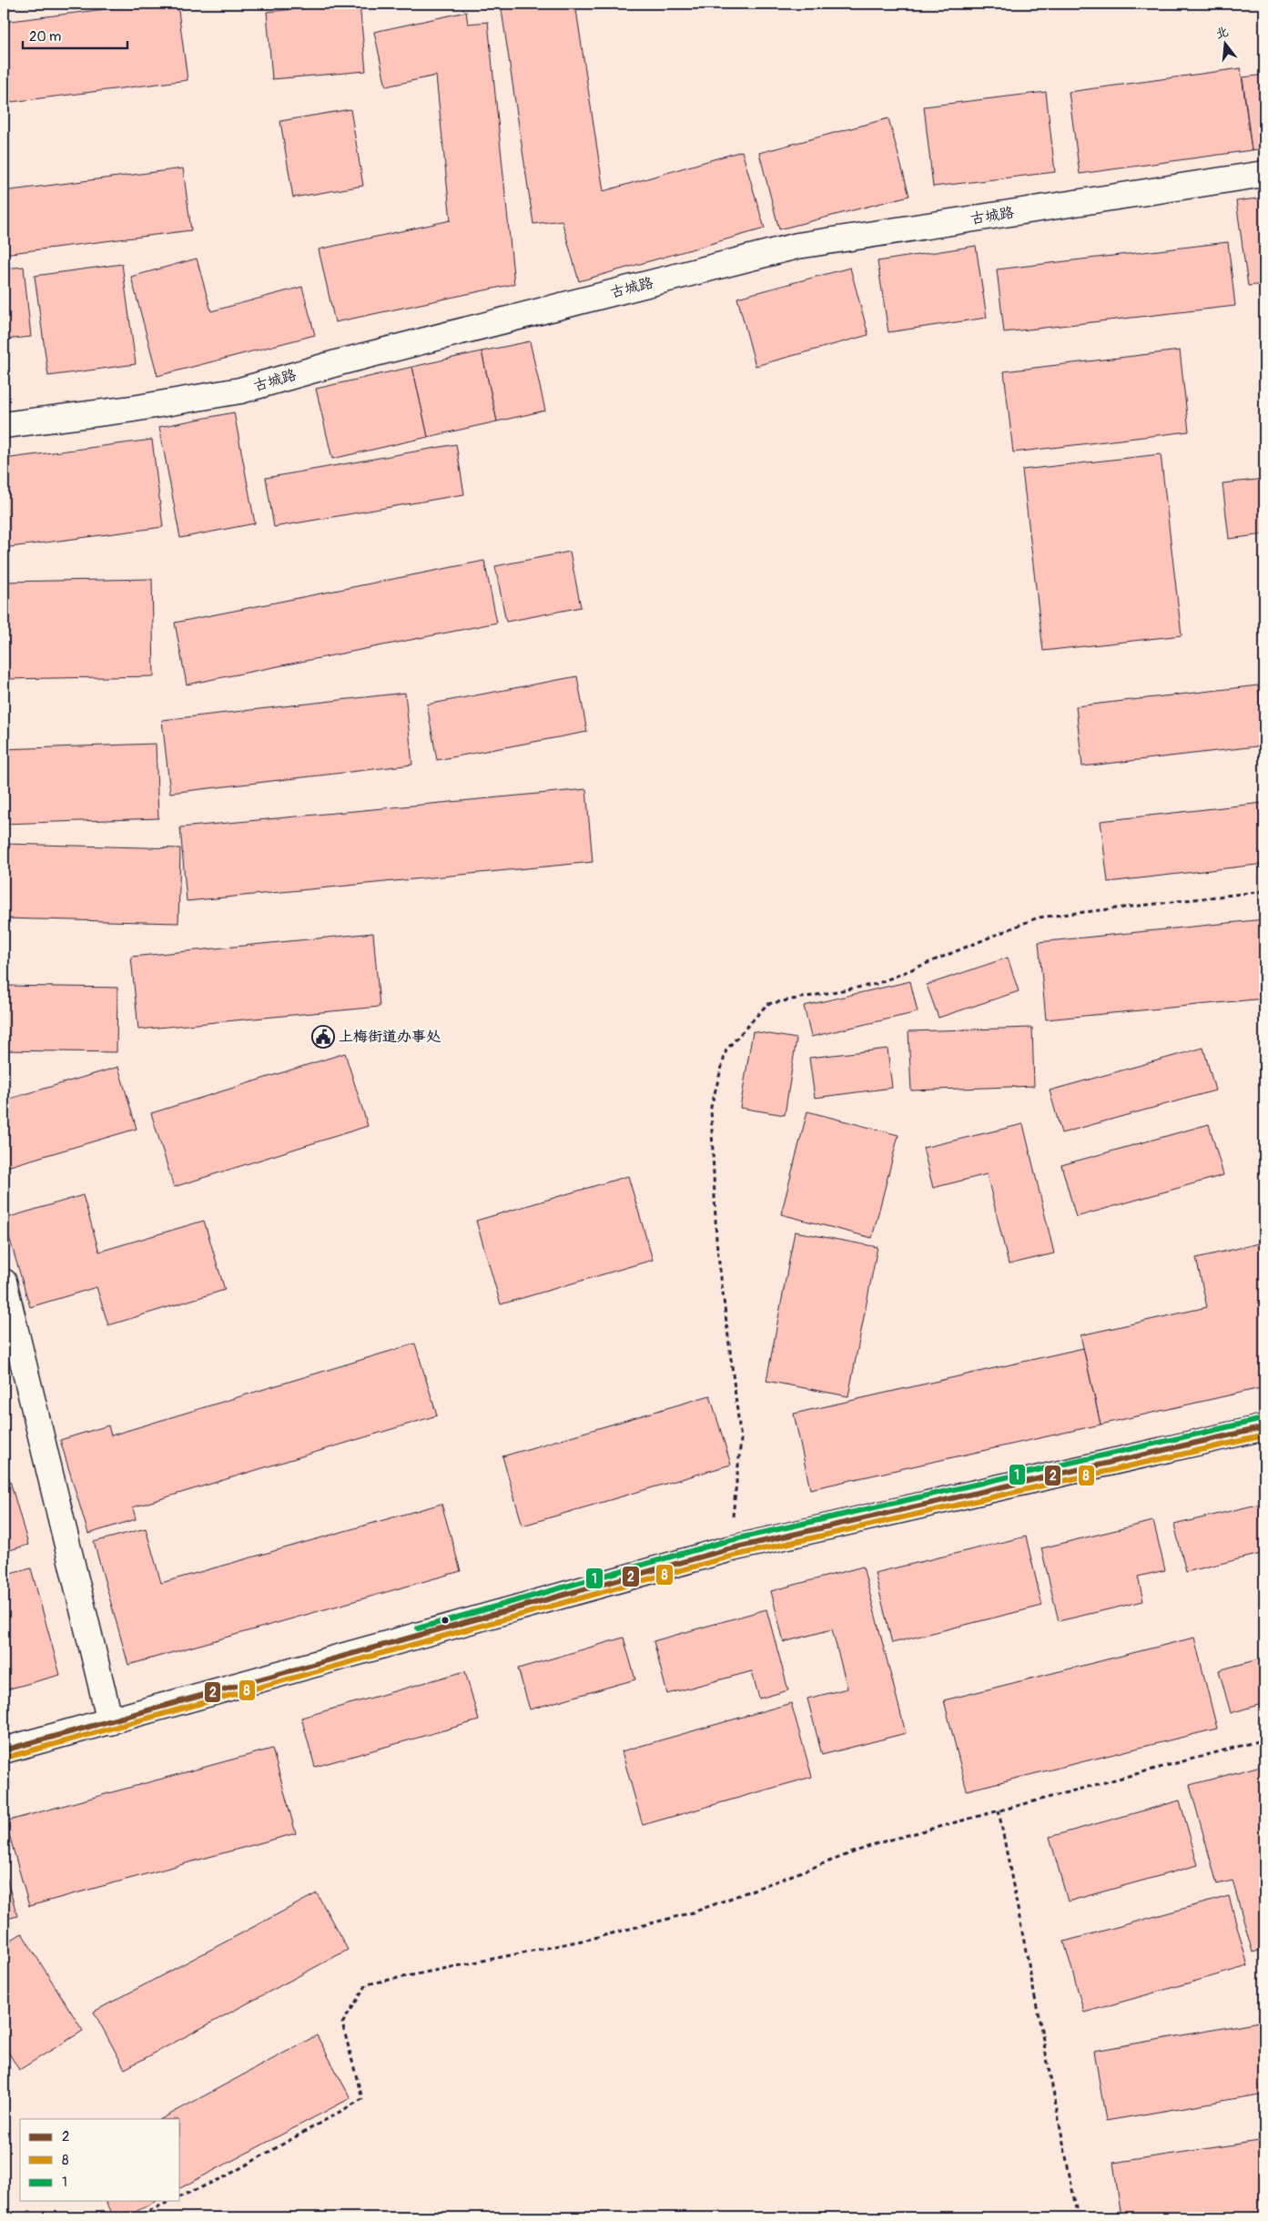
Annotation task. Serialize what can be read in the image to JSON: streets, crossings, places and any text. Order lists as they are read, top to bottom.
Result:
{
  "streets": {
    "street": ["古城路"]
  },
  "places": {
    "public building": ["上梅街道办事处"]
  },
  "lines": ["transit line 1", "transit line 2", "transit line 8"],
  "legend": ["2", "8", "1"],
  "scale_bar": "20 m",
  "north": "top"
}
